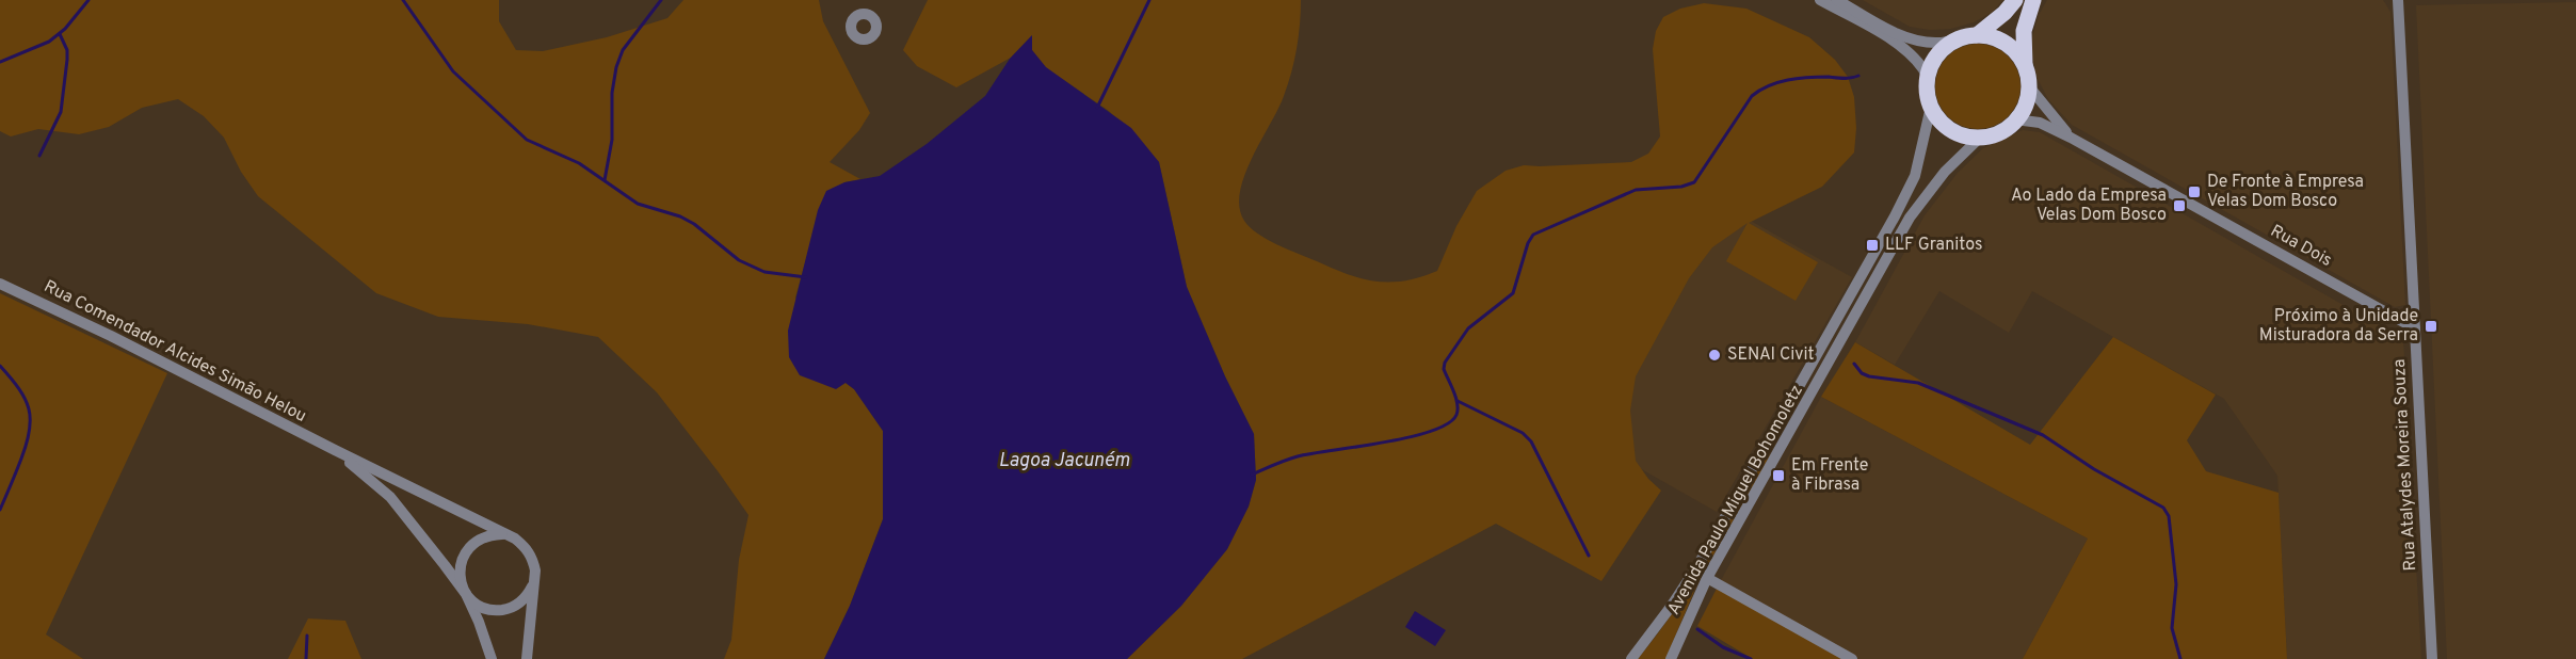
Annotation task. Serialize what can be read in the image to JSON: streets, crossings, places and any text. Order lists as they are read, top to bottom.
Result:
{
  "streets": {
    "street": [
      "Rua Dois",
      "Rua Comendador Alcides Simão Helou",
      "Rua Atalydes Moreira Souza",
      "Avenida Paulo Miguel Bohomoletz"
    ]
  },
  "crossings": [
    ["Rua Dois", "Rua Atalydes Moreira Souza"],
    ["Rua Dois", "Avenida Paulo Miguel Bohomoletz"]
  ],
  "water": ["Lagoa Jacuném"],
  "places": {
    "transit": [
      "De Fronte à Empresa Velas Dom Bosco",
      "Ao Lado da Empresa Velas Dom Bosco",
      "LLF Granitos",
      "Próximo à Unidade Misturadora da Serra",
      "Em Frente à Fibrasa"
    ],
    "other": ["SENAI Civit"]
  }
}
